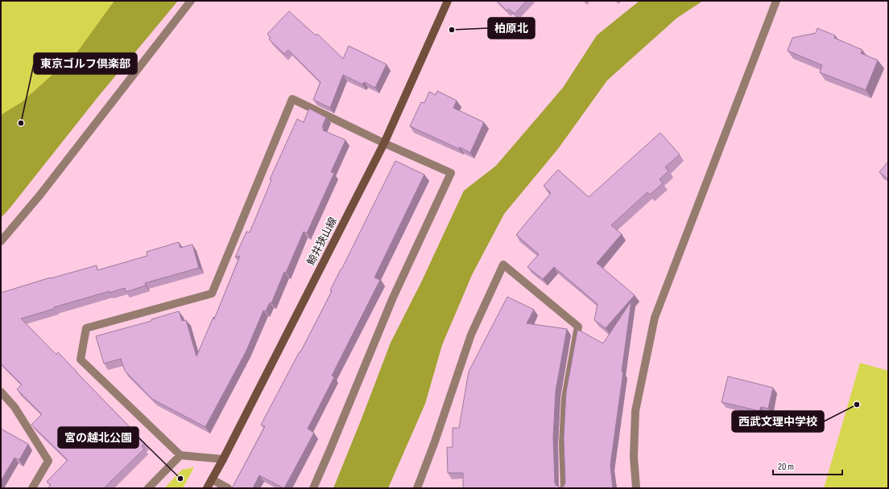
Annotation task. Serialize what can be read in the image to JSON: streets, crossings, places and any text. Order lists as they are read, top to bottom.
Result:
{
  "streets": {
    "main road": ["鯨井狭山線"]
  },
  "places": [
    "柏原北",
    "東京ゴルフ倶楽部",
    "西武文理中学校",
    "宮の越北公園"
  ],
  "scale_bar": "20 m"
}
